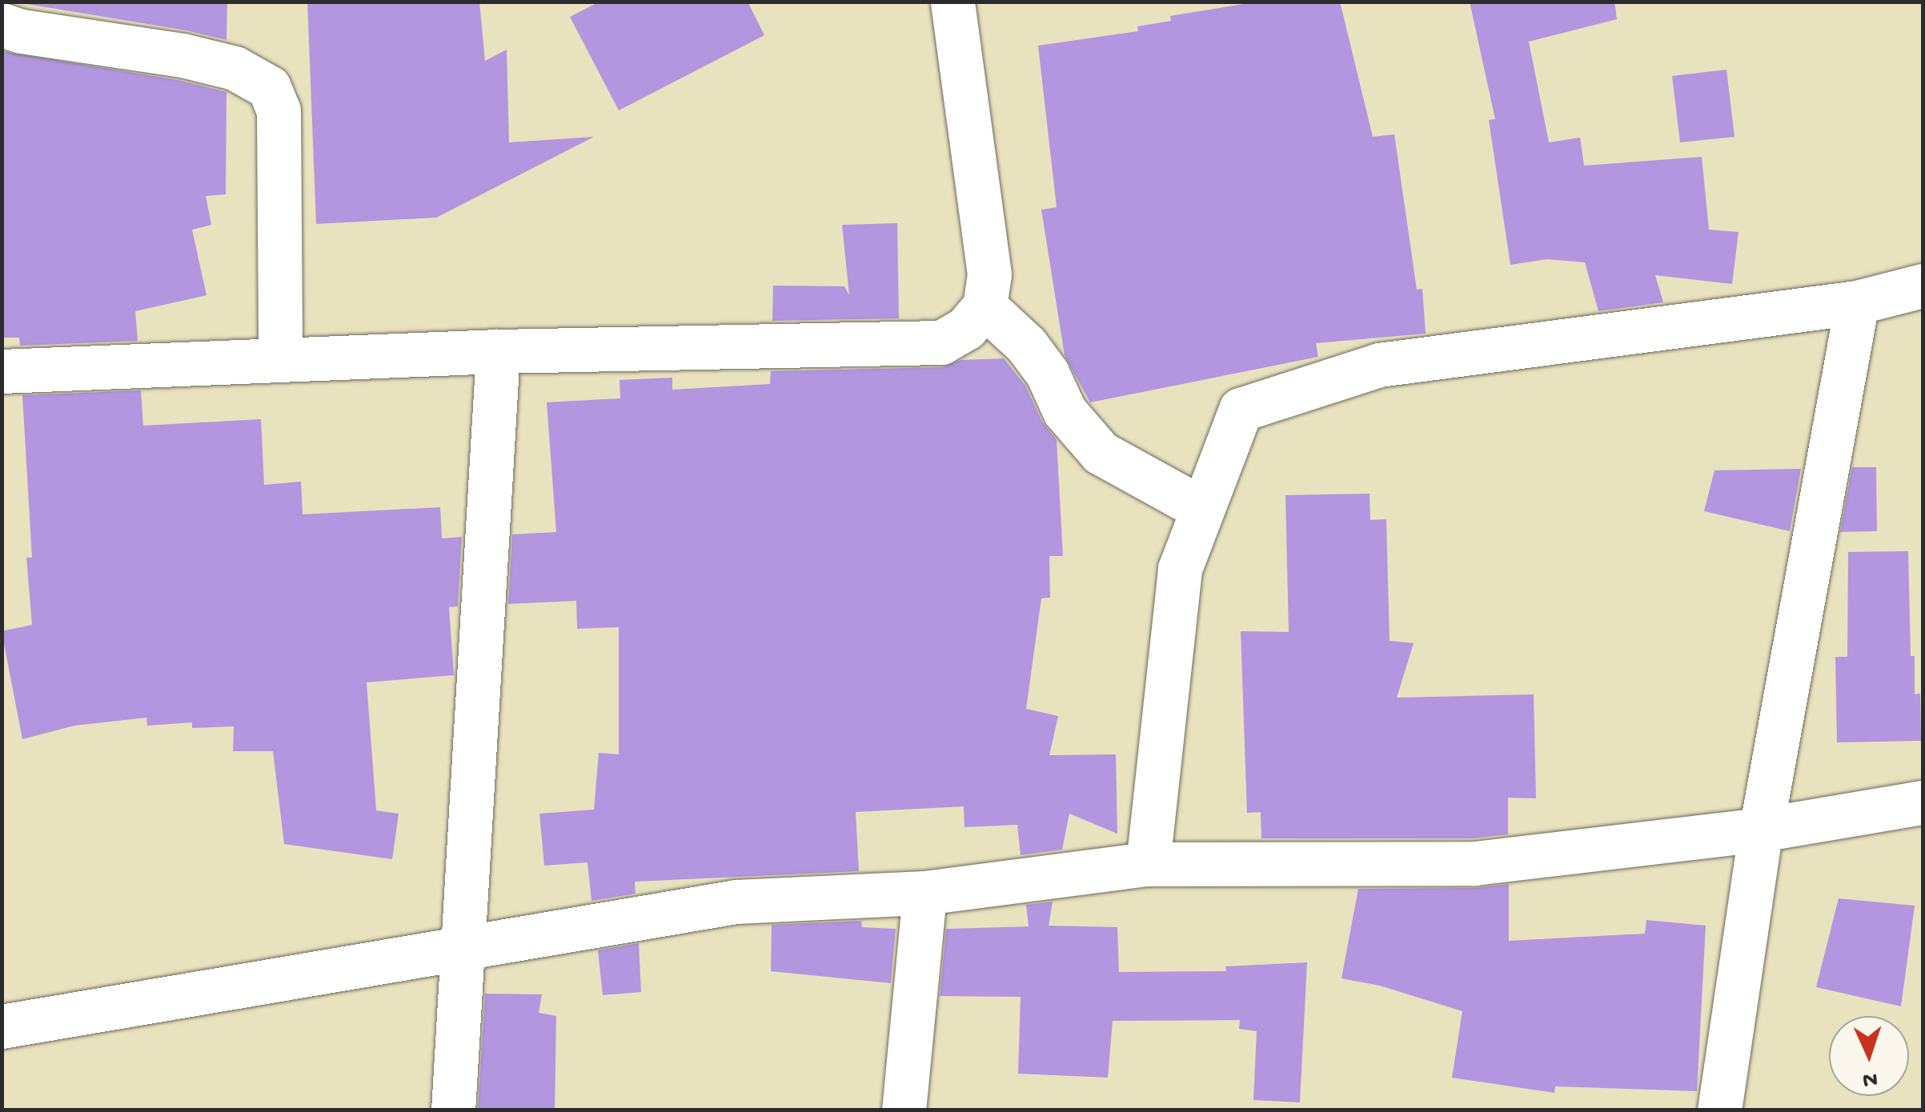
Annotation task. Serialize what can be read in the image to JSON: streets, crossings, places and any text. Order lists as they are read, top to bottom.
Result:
{
  "north": "bottom"
}
